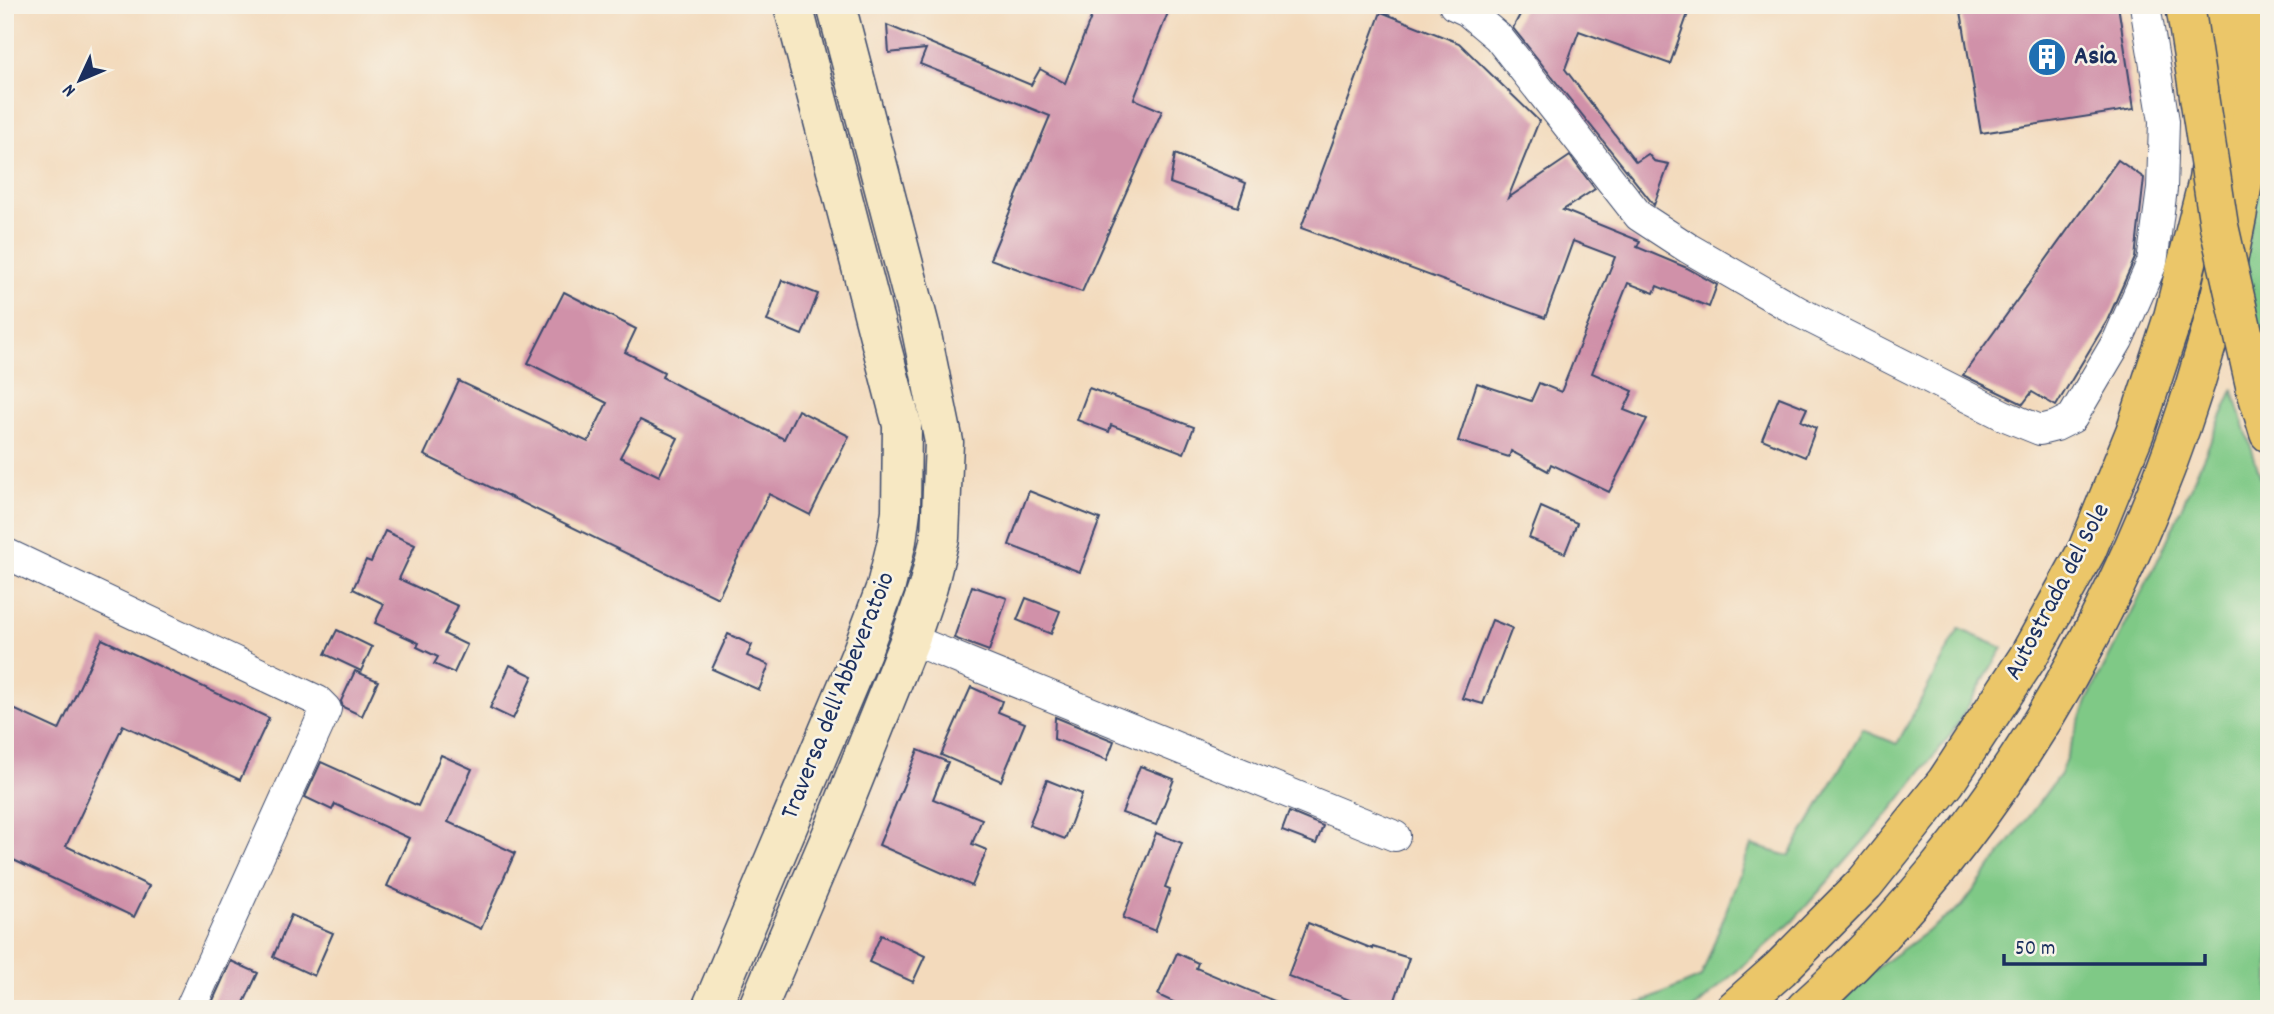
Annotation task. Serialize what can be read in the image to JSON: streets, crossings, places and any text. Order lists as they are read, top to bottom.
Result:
{
  "streets": {
    "highway": ["Autostrada del Sole"],
    "street": ["Traversa dell'Abbeveratoio"]
  },
  "places": {
    "building": ["Asia"]
  },
  "scale_bar": "50 m",
  "north": "bottom left"
}
